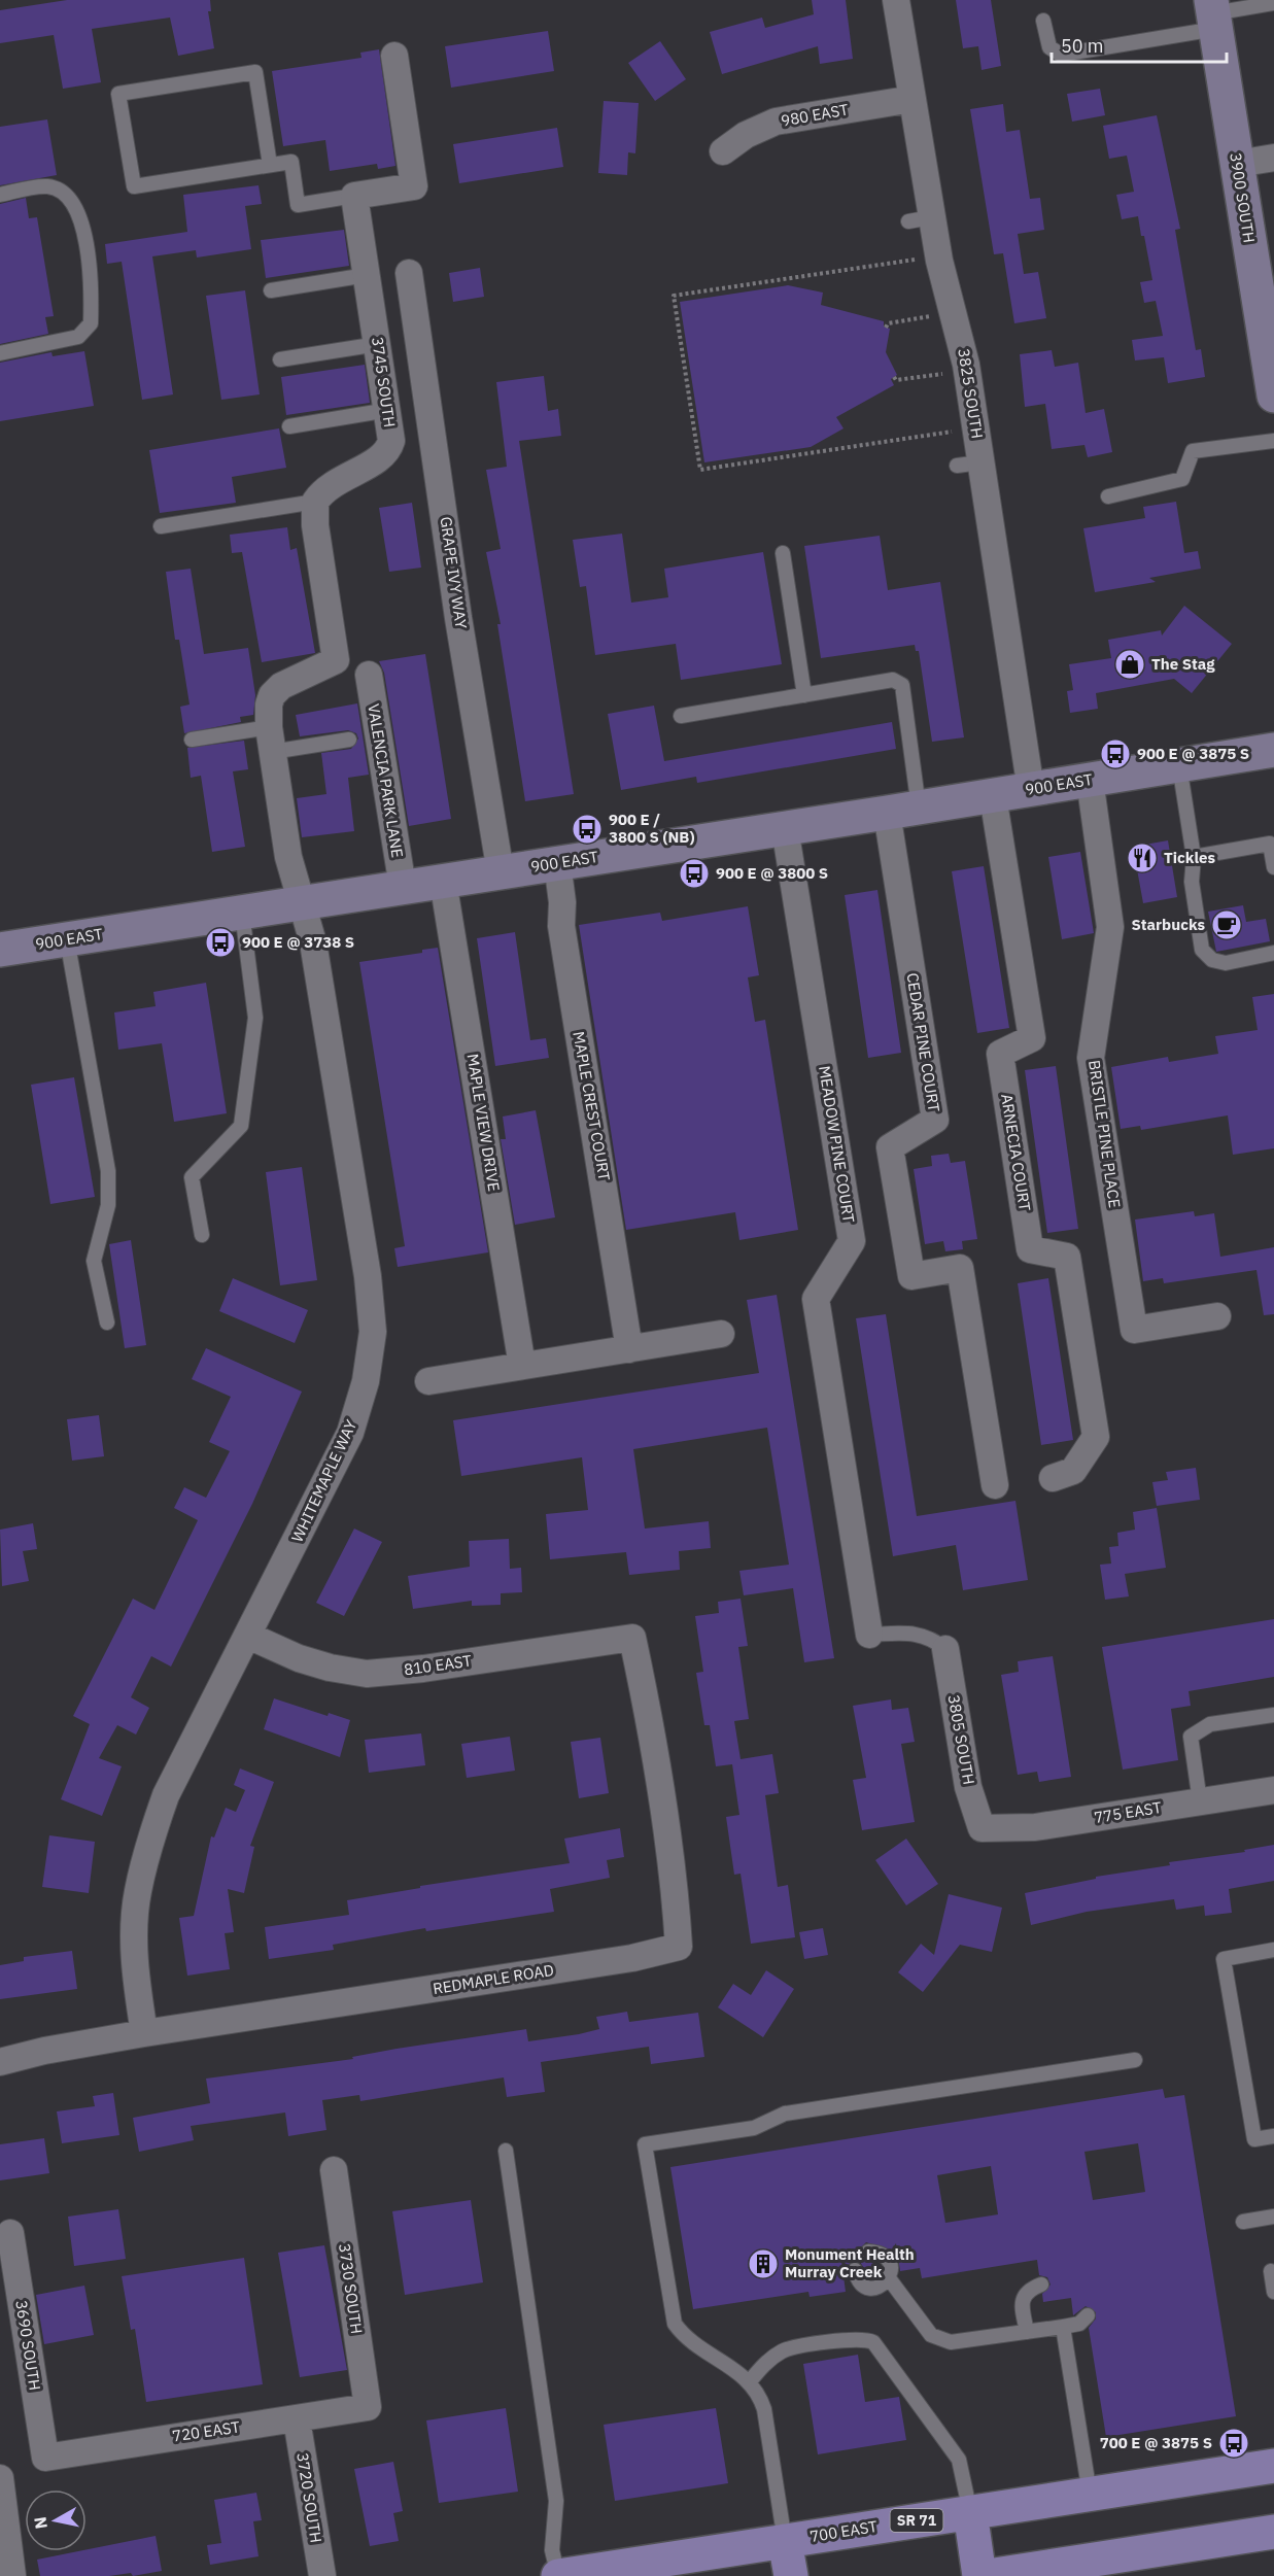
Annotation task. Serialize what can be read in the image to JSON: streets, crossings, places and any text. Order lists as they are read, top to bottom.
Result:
{
  "streets": {
    "main road": [
      "3900 SOUTH",
      "900 EAST",
      "SR 71",
      "700 EAST"
    ],
    "street": [
      "980 EAST",
      "3745 SOUTH",
      "3825 SOUTH",
      "GRAPE IVY WAY",
      "VALENCIA PARK LANE",
      "CEDAR PINE COURT",
      "MAPLE CREST COURT",
      "MAPLE VIEW DRIVE",
      "BRISTLE PINE PLACE",
      "MEADOW PINE COURT",
      "ARNECIA COURT",
      "WHITEMAPLE WAY",
      "810 EAST",
      "3805 SOUTH",
      "775 EAST",
      "REDMAPLE ROAD",
      "3730 SOUTH",
      "3690 SOUTH",
      "720 EAST",
      "3720 SOUTH"
    ]
  },
  "crossings": [
    ["980 EAST", "3825 SOUTH"],
    ["3825 SOUTH", "900 EAST"],
    ["GRAPE IVY WAY", "900 EAST"],
    ["VALENCIA PARK LANE", "900 EAST"],
    ["900 EAST", "CEDAR PINE COURT"],
    ["900 EAST", "MAPLE CREST COURT"],
    ["900 EAST", "MAPLE VIEW DRIVE"],
    ["900 EAST", "BRISTLE PINE PLACE"],
    ["900 EAST", "MEADOW PINE COURT"],
    ["900 EAST", "ARNECIA COURT"],
    ["900 EAST", "WHITEMAPLE WAY"],
    ["WHITEMAPLE WAY", "810 EAST"],
    ["WHITEMAPLE WAY", "REDMAPLE ROAD"],
    ["810 EAST", "REDMAPLE ROAD"],
    ["3805 SOUTH", "775 EAST"],
    ["3730 SOUTH", "720 EAST"],
    ["3690 SOUTH", "720 EAST"],
    ["720 EAST", "3720 SOUTH"]
  ],
  "places": {
    "shop": ["The Stag"],
    "bus stop": [
      "900 E @ 3875 S",
      "900 E / 3800 S (NB)",
      "900 E @ 3800 S",
      "900 E @ 3738 S",
      "700 E @ 3875 S"
    ],
    "restaurant": ["Tickles"],
    "cafe": ["Starbucks"],
    "building": ["Monument Health Murray Creek"]
  },
  "scale_bar": "50 m",
  "north": "left"
}
